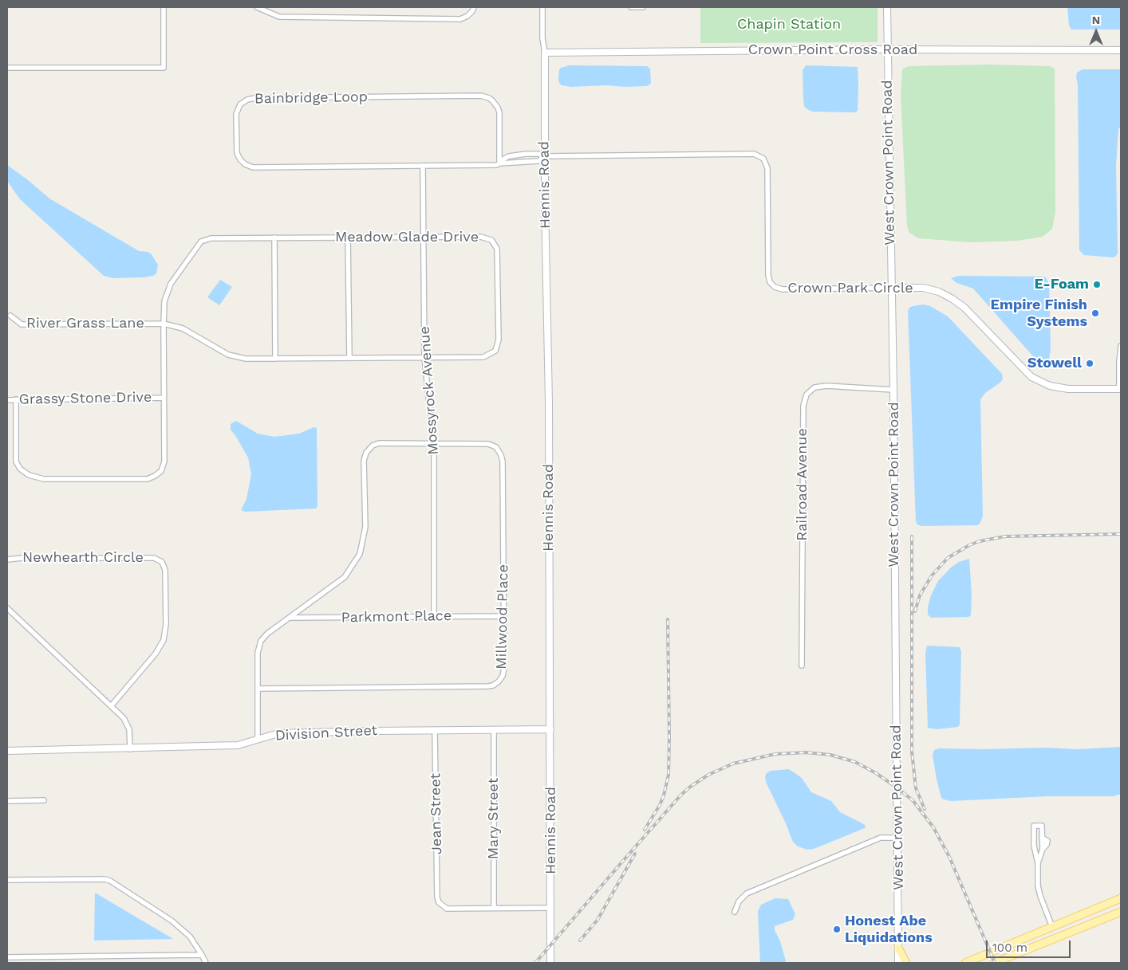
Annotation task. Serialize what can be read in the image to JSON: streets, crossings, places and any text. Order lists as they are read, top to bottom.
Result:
{
  "streets": {
    "street": [
      "Crown Point Cross Road",
      "Bainbridge Loop",
      "West Crown Point Road",
      "Hennis Road",
      "Meadow Glade Drive",
      "Crown Park Circle",
      "River Grass Lane",
      "Mossyrock Avenue",
      "Grassy Stone Drive",
      "Railroad Avenue",
      "Newhearth Circle",
      "Parkmont Place",
      "Millwood Place",
      "Division Street",
      "Jean Street",
      "Mary Street"
    ]
  },
  "crossings": [
    ["Crown Point Cross Road", "West Crown Point Road"],
    ["Crown Point Cross Road", "Hennis Road"],
    ["Bainbridge Loop", "Hennis Road"],
    ["Bainbridge Loop", "Crown Park Circle"],
    ["Bainbridge Loop", "Mossyrock Avenue"],
    ["West Crown Point Road", "Crown Park Circle"],
    ["West Crown Point Road", "Railroad Avenue"],
    ["Hennis Road", "Crown Park Circle"],
    ["Hennis Road", "Division Street"],
    ["Meadow Glade Drive", "River Grass Lane"],
    ["Meadow Glade Drive", "Mossyrock Avenue"],
    ["Mossyrock Avenue", "Parkmont Place"],
    ["Mossyrock Avenue", "Millwood Place"],
    ["Parkmont Place", "Millwood Place"],
    ["Division Street", "Jean Street"],
    ["Division Street", "Mary Street"],
    ["Jean Street", "Mary Street"]
  ],
  "parks": ["Chapin Station"],
  "places": [
    "E-Foam",
    "Empire Finish Systems",
    "Stowell",
    "Honest Abe Liquidations"
  ],
  "scale_bar": "100 m",
  "north": "top"
}
